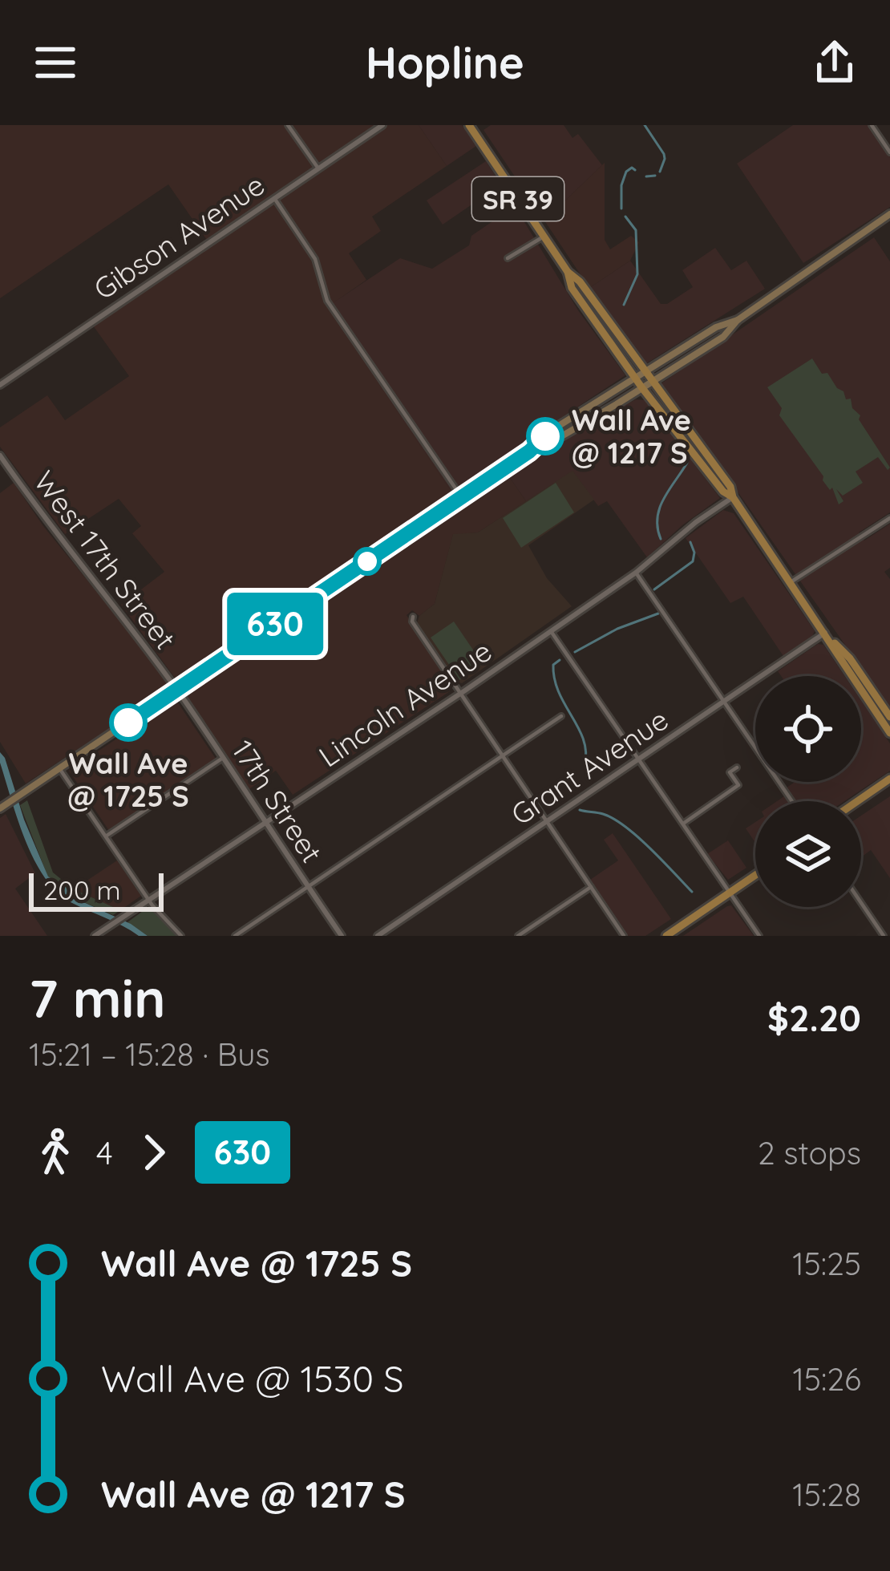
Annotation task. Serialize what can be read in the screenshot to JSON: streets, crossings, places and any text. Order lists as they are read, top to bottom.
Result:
{
  "streets": {
    "main road": ["SR 39"],
    "street": [
      "Gibson Avenue",
      "West 17th Street",
      "Lincoln Avenue",
      "Grant Avenue",
      "17th Street"
    ]
  },
  "crossings": [
    ["SR 39", "Lincoln Avenue"],
    ["SR 39", "Grant Avenue"],
    ["West 17th Street", "17th Street"],
    ["Lincoln Avenue", "17th Street"]
  ],
  "places": ["Wall Ave @ 1217 S", "Wall Ave @ 1725 S"],
  "lines": ["bus line 630"],
  "scale_bar": "200 m",
  "page": {
    "header": "Hopline",
    "on_map": "630",
    "scale": "200 m",
    "heading": ["7 min", "15:21 – 15:28 · Bus", "$2.20"],
    "legs": ["4", "630", "2 stops"],
    "list": [
      {
        "name": "Wall Ave @ 1725 S",
        "value": "15:25"
      },
      {
        "name": "Wall Ave @ 1530 S",
        "value": "15:26"
      },
      {
        "name": "Wall Ave @ 1217 S",
        "value": "15:28"
      }
    ]
  }
}
